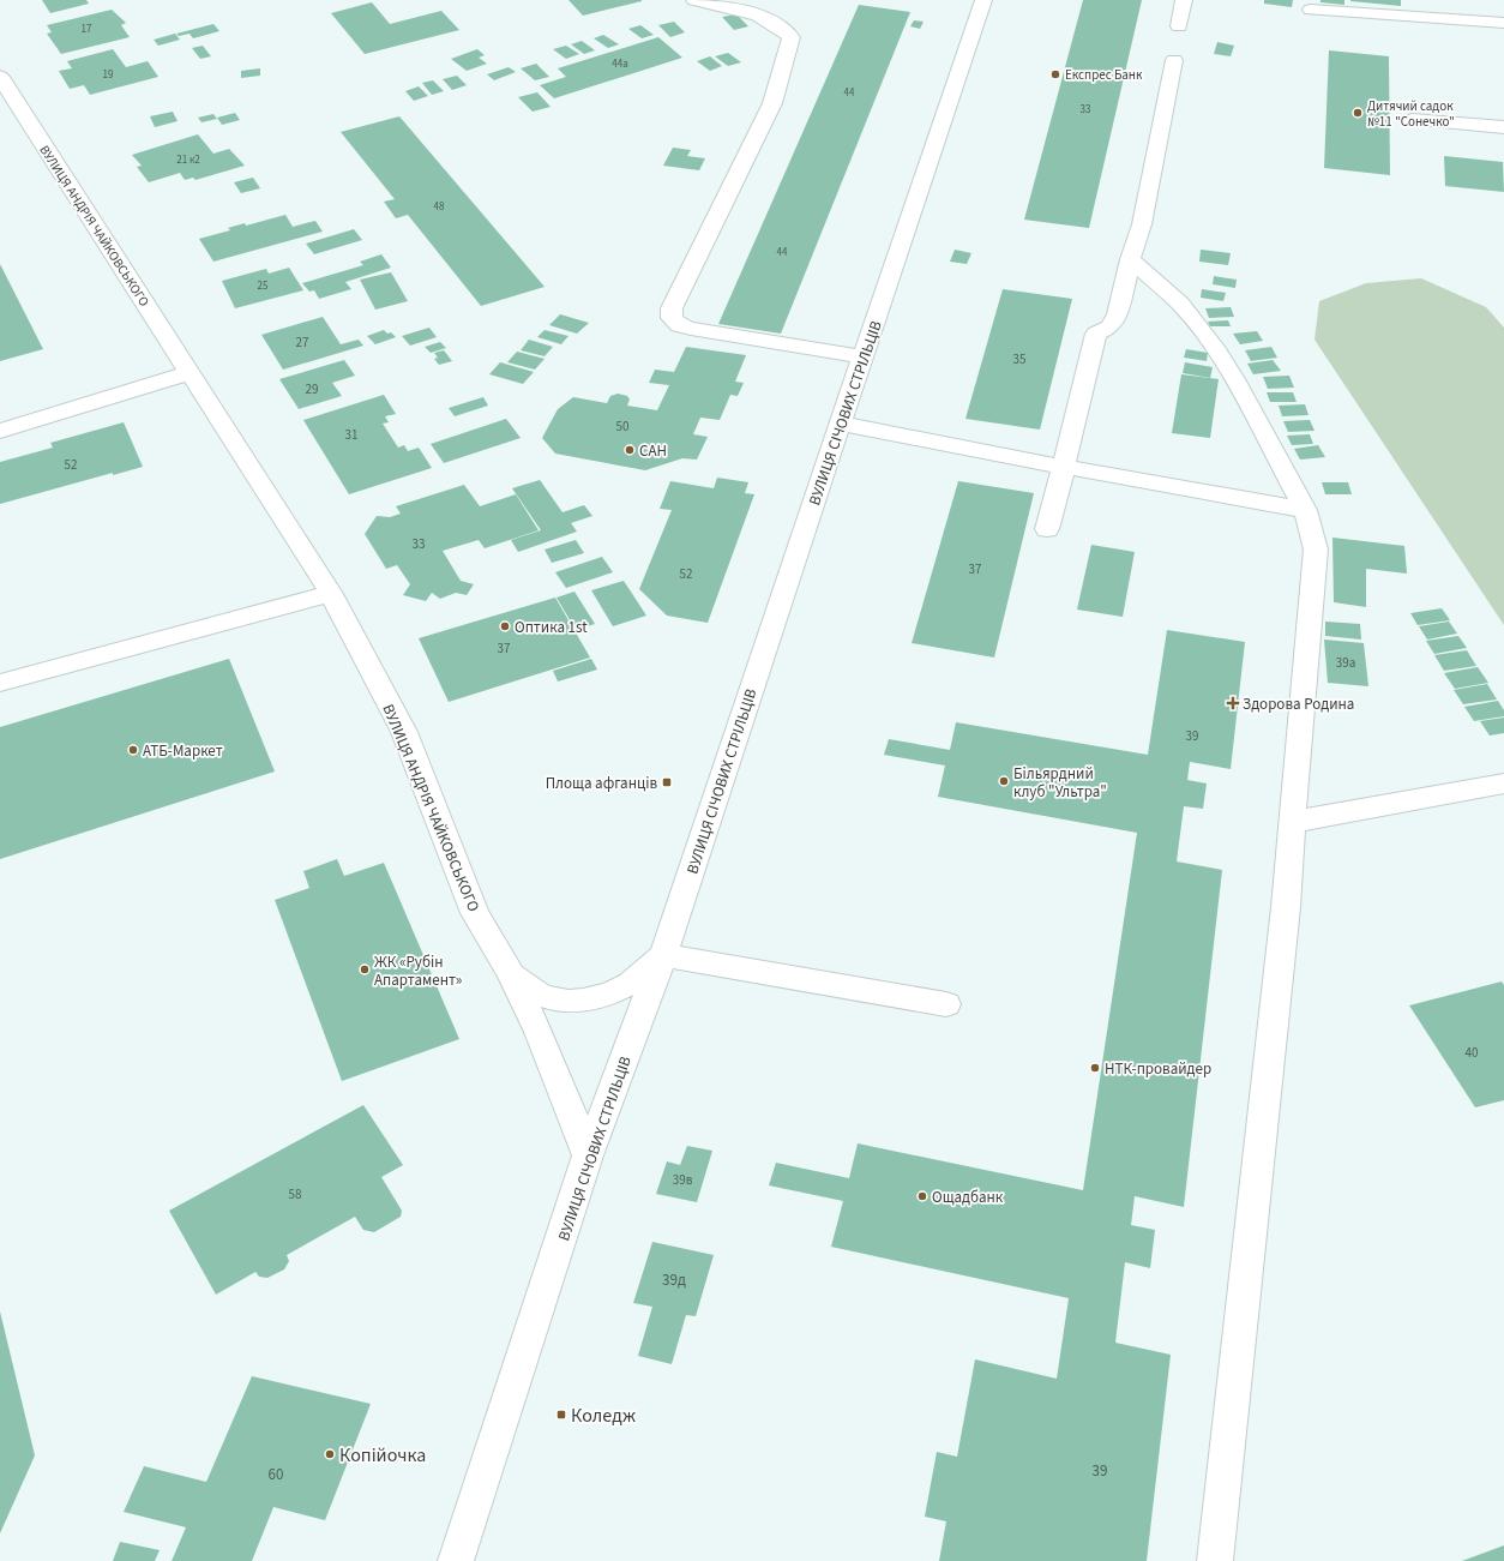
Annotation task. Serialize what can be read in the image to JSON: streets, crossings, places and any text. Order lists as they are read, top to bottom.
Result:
{
  "streets": {
    "street": ["ВУЛИЦЯ АНДРІЯ ЧАЙКОВСЬКОГО", "ВУЛИЦЯ СІЧОВИХ СТРІЛЬЦІВ"]
  },
  "crossings": [
    ["ВУЛИЦЯ АНДРІЯ ЧАЙКОВСЬКОГО", "ВУЛИЦЯ СІЧОВИХ СТРІЛЬЦІВ"]
  ],
  "places": {
    "other": [
      "Експрес Банк",
      "Дитячий садок №11 \"Сонечко\"",
      "САН",
      "Оптика 1st",
      "АТБ-Маркет",
      "Більярдний клуб \"Ультра\"",
      "ЖК «Рубін Апартамент»",
      "НТК-провайдер",
      "Ощадбанк",
      "Копійочка"
    ],
    "health": ["Здорова Родина"],
    "transit": ["Площа афганців", "Коледж"]
  },
  "house_numbers": [
    "17",
    "44а",
    "19",
    "44",
    "33",
    "21 к2",
    "48",
    "44",
    "25",
    "27",
    "35",
    "29",
    "50",
    "31",
    "52",
    "33",
    "37",
    "52",
    "37",
    "39а",
    "39",
    "40",
    "39в",
    "58",
    "39д",
    "39",
    "60"
  ]
}
